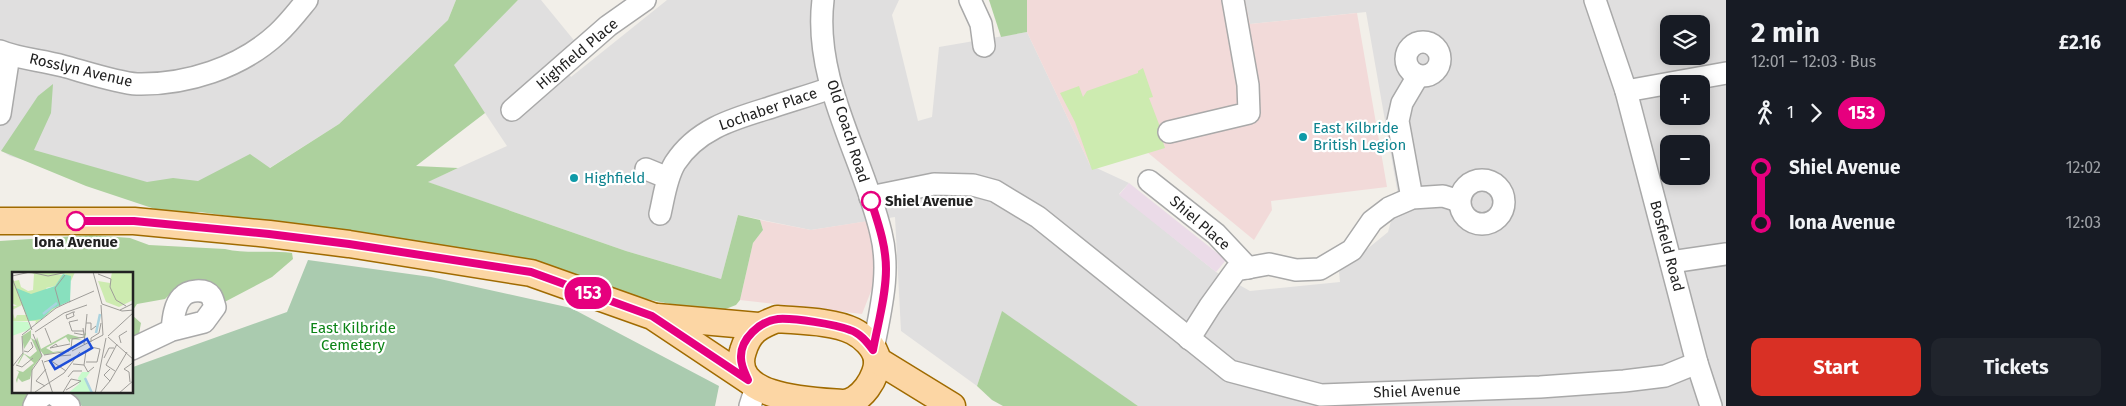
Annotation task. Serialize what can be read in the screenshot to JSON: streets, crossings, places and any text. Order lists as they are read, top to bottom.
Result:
{
  "streets": {
    "street": [
      "Highfield Place",
      "Rosslyn Avenue",
      "Lochaber Place",
      "Old Coach Road",
      "Shiel Place",
      "Bosfield Road",
      "Shiel Avenue"
    ]
  },
  "crossings": [
    ["Lochaber Place", "Old Coach Road"],
    ["Old Coach Road", "Shiel Avenue"],
    ["Shiel Place", "Shiel Avenue"],
    ["Bosfield Road", "Shiel Avenue"]
  ],
  "parks": ["East Kilbride Cemetery"],
  "places": [
    "East Kilbride British Legion",
    "Highfield",
    "Shiel Avenue",
    "Iona Avenue"
  ],
  "lines": ["bus line 153"],
  "page": {
    "on_map": "153",
    "heading": ["2 min", "12:01 – 12:03 · Bus", "£2.16"],
    "map_buttons": ["+", "−"],
    "legs": ["1", "153"],
    "list": [
      {
        "name": "Shiel Avenue",
        "value": "12:02"
      },
      {
        "name": "Iona Avenue",
        "value": "12:03"
      }
    ],
    "buttons": ["Start", "Tickets"]
  }
}
